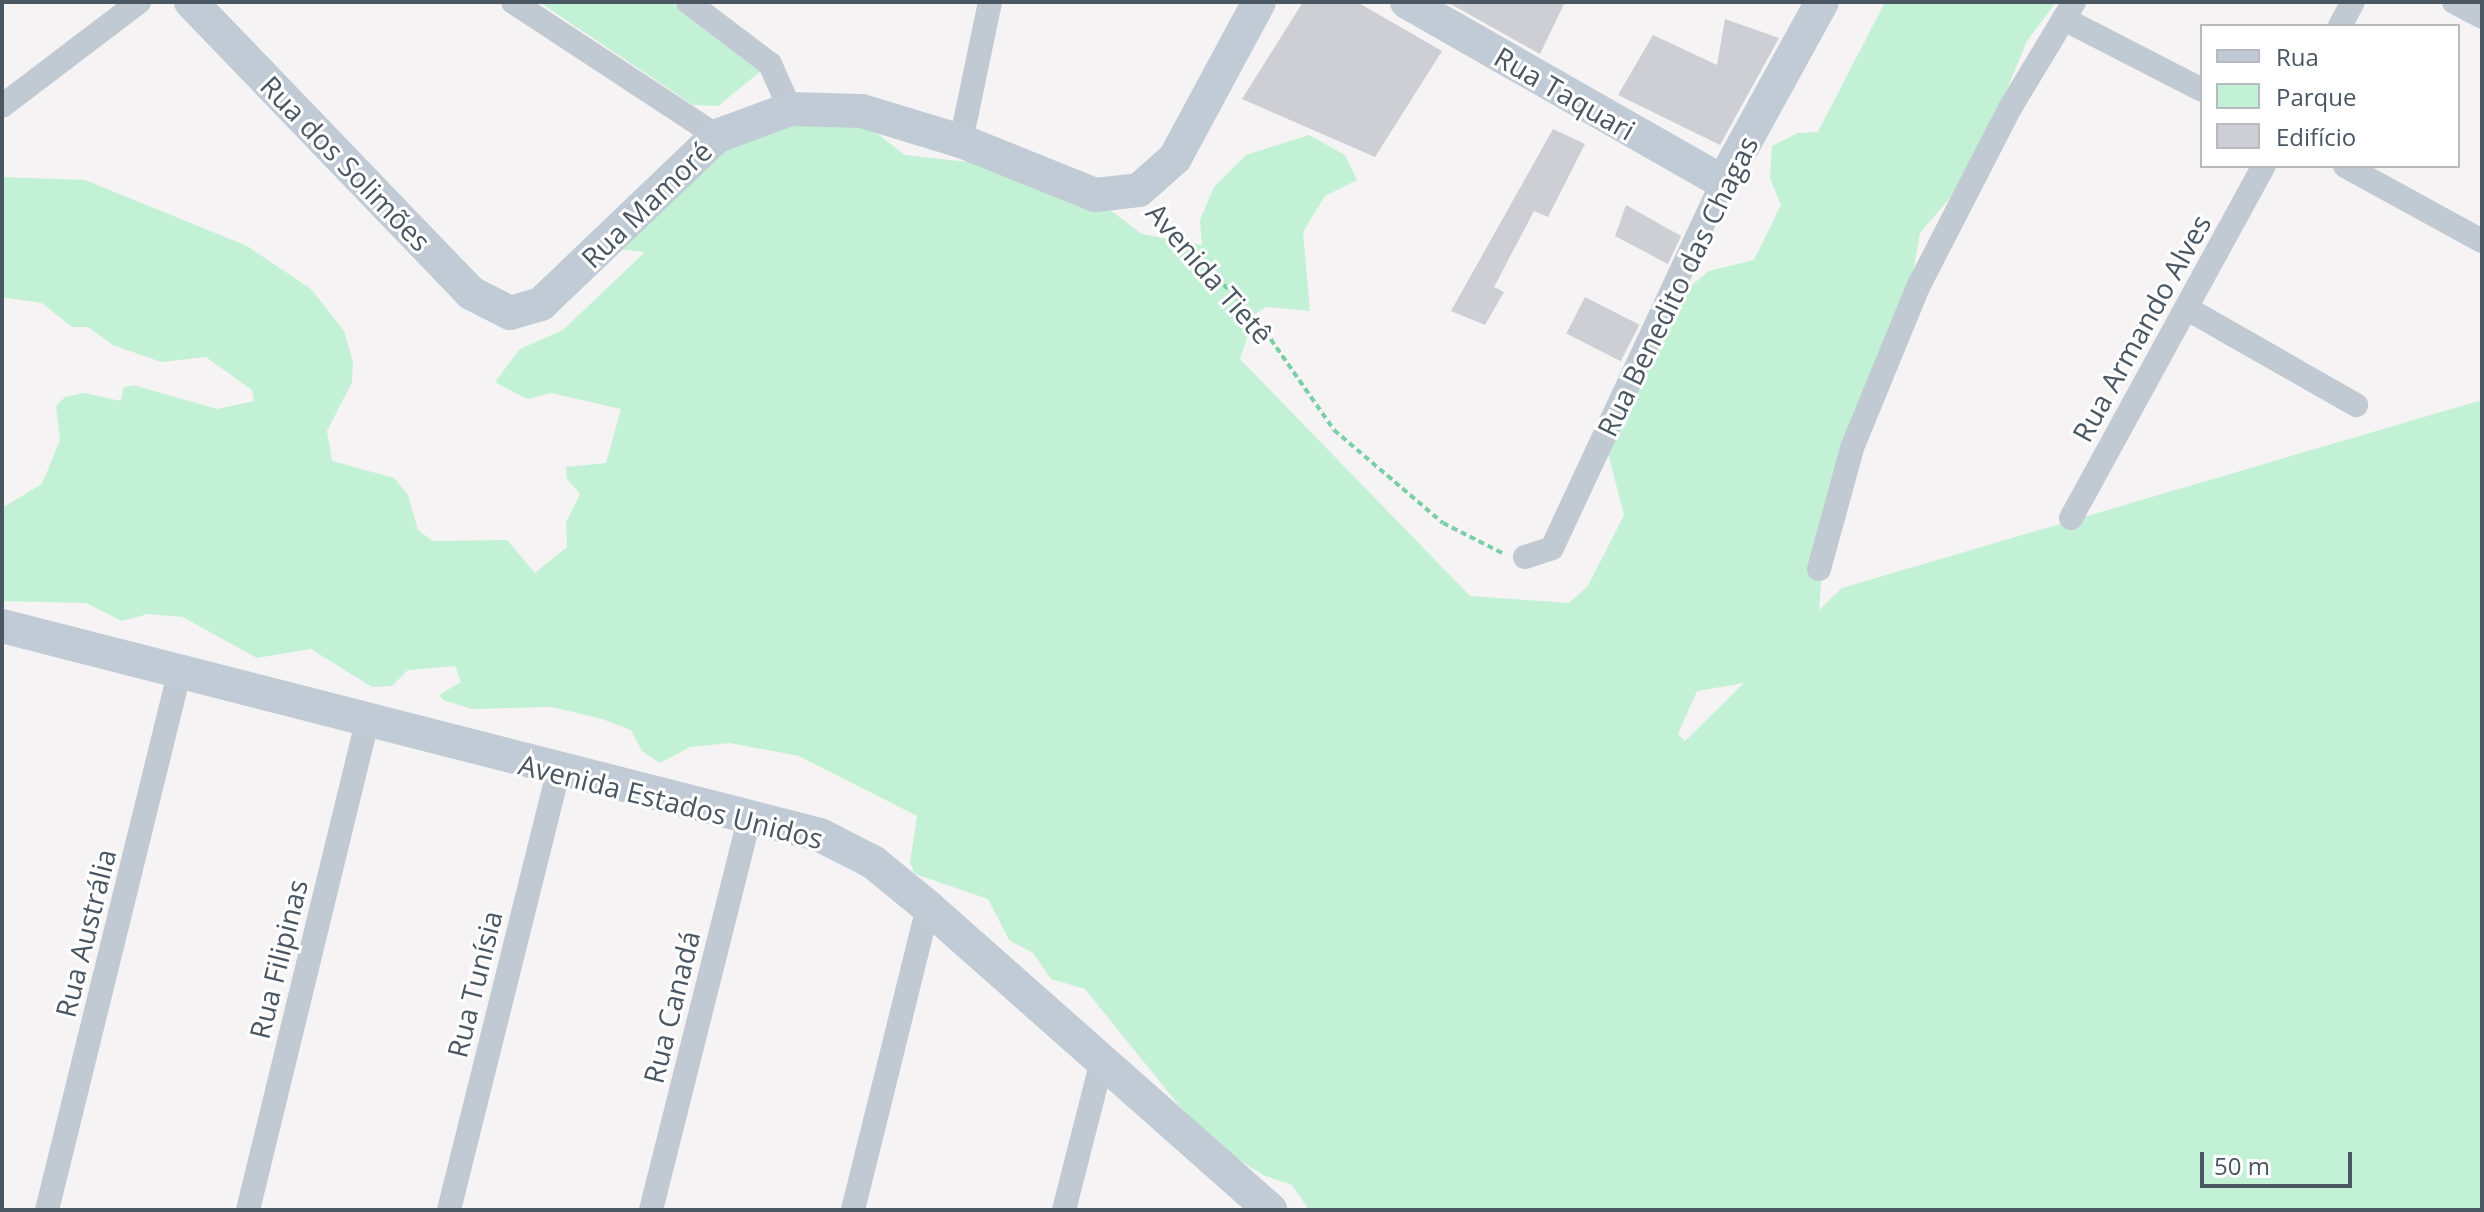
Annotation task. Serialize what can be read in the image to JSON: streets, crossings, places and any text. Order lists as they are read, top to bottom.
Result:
{
  "streets": {
    "street": [
      "Rua Taquari",
      "Rua dos Solimões",
      "Rua Mamoré",
      "Avenida Tietê",
      "Rua Benedito das Chagas",
      "Rua Armando Alves",
      "Avenida Estados Unidos",
      "Rua Austrália",
      "Rua Filipinas",
      "Rua Tunísia",
      "Rua Canadá"
    ]
  },
  "crossings": [
    ["Rua Taquari", "Rua Benedito das Chagas"],
    ["Rua dos Solimões", "Rua Mamoré"],
    ["Rua Mamoré", "Avenida Tietê"],
    ["Avenida Tietê", "Rua Benedito das Chagas"],
    ["Avenida Estados Unidos", "Rua Austrália"],
    ["Avenida Estados Unidos", "Rua Filipinas"],
    ["Avenida Estados Unidos", "Rua Tunísia"],
    ["Avenida Estados Unidos", "Rua Canadá"]
  ],
  "legend": ["Rua", "Parque", "Edifício"],
  "scale_bar": "50 m"
}
